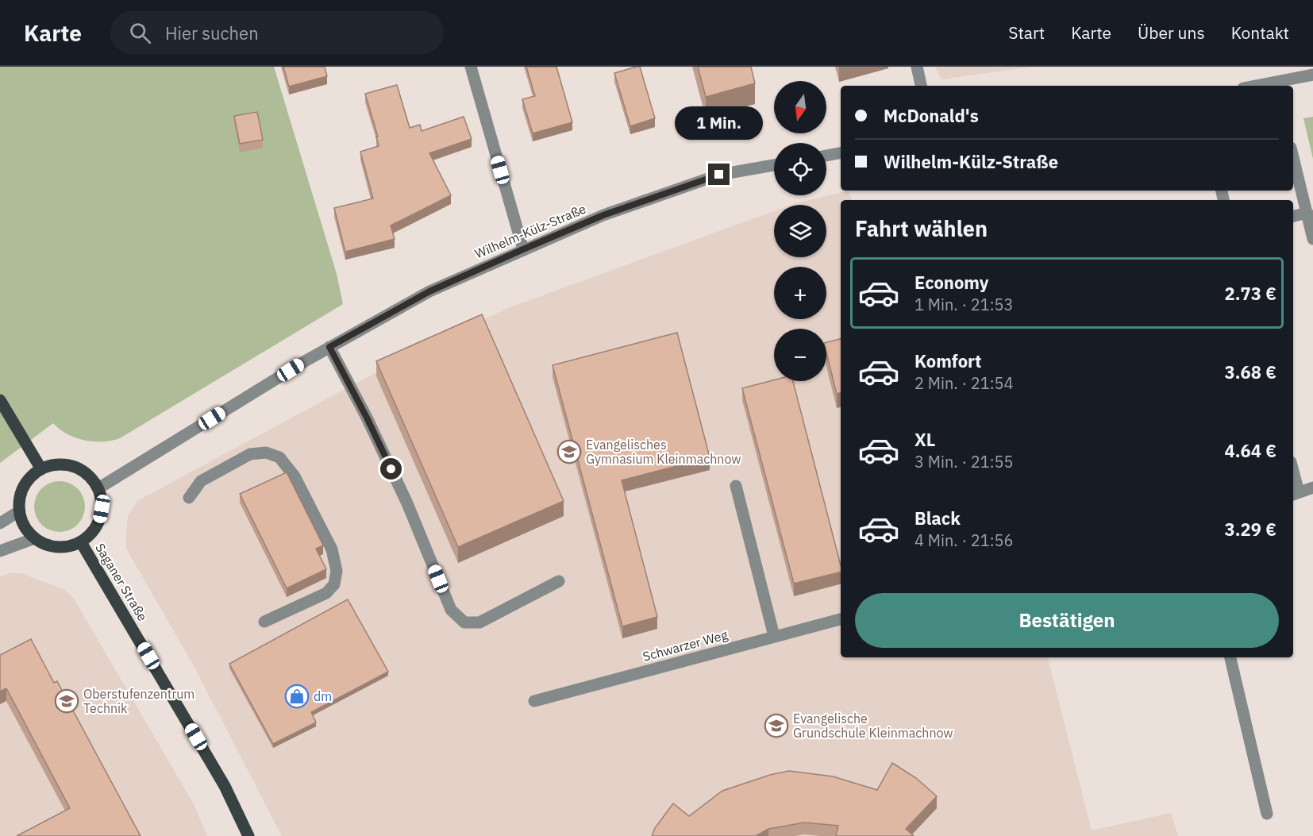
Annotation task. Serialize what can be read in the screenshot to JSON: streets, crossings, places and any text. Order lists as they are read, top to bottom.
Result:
{
  "streets": {
    "main road": ["Saganer Straße"],
    "street": ["Wilhelm-Külz-Straße", "Schwarzer Weg"]
  },
  "crossings": [
    ["Wilhelm-Külz-Straße", "Saganer Straße"]
  ],
  "places": {
    "school or university": ["Evangelisches Gymnasium Kleinmachnow", "Oberstufenzentrum Technik", "Evangelische Grundschule Kleinmachnow"],
    "shop": ["dm"]
  },
  "north": "bottom",
  "page": {
    "header": "Karte",
    "search": "Hier suchen",
    "nav": [
      "Start",
      "Karte",
      "Über uns",
      "Kontakt"
    ],
    "map_buttons": ["+", "−"],
    "banner": ["McDonald's", "Wilhelm-Külz-Straße"],
    "bubble": "1 Min.",
    "heading": "Fahrt wählen",
    "list": [
      {
        "name": "Economy",
        "note": "1 Min. · 21:53",
        "value": "2.73 €"
      },
      {
        "name": "Komfort",
        "note": "2 Min. · 21:54",
        "value": "3.68 €"
      },
      {
        "name": "XL",
        "note": "3 Min. · 21:55",
        "value": "4.64 €"
      },
      {
        "name": "Black",
        "note": "4 Min. · 21:56",
        "value": "3.29 €"
      }
    ],
    "buttons": "Bestätigen"
  }
}
